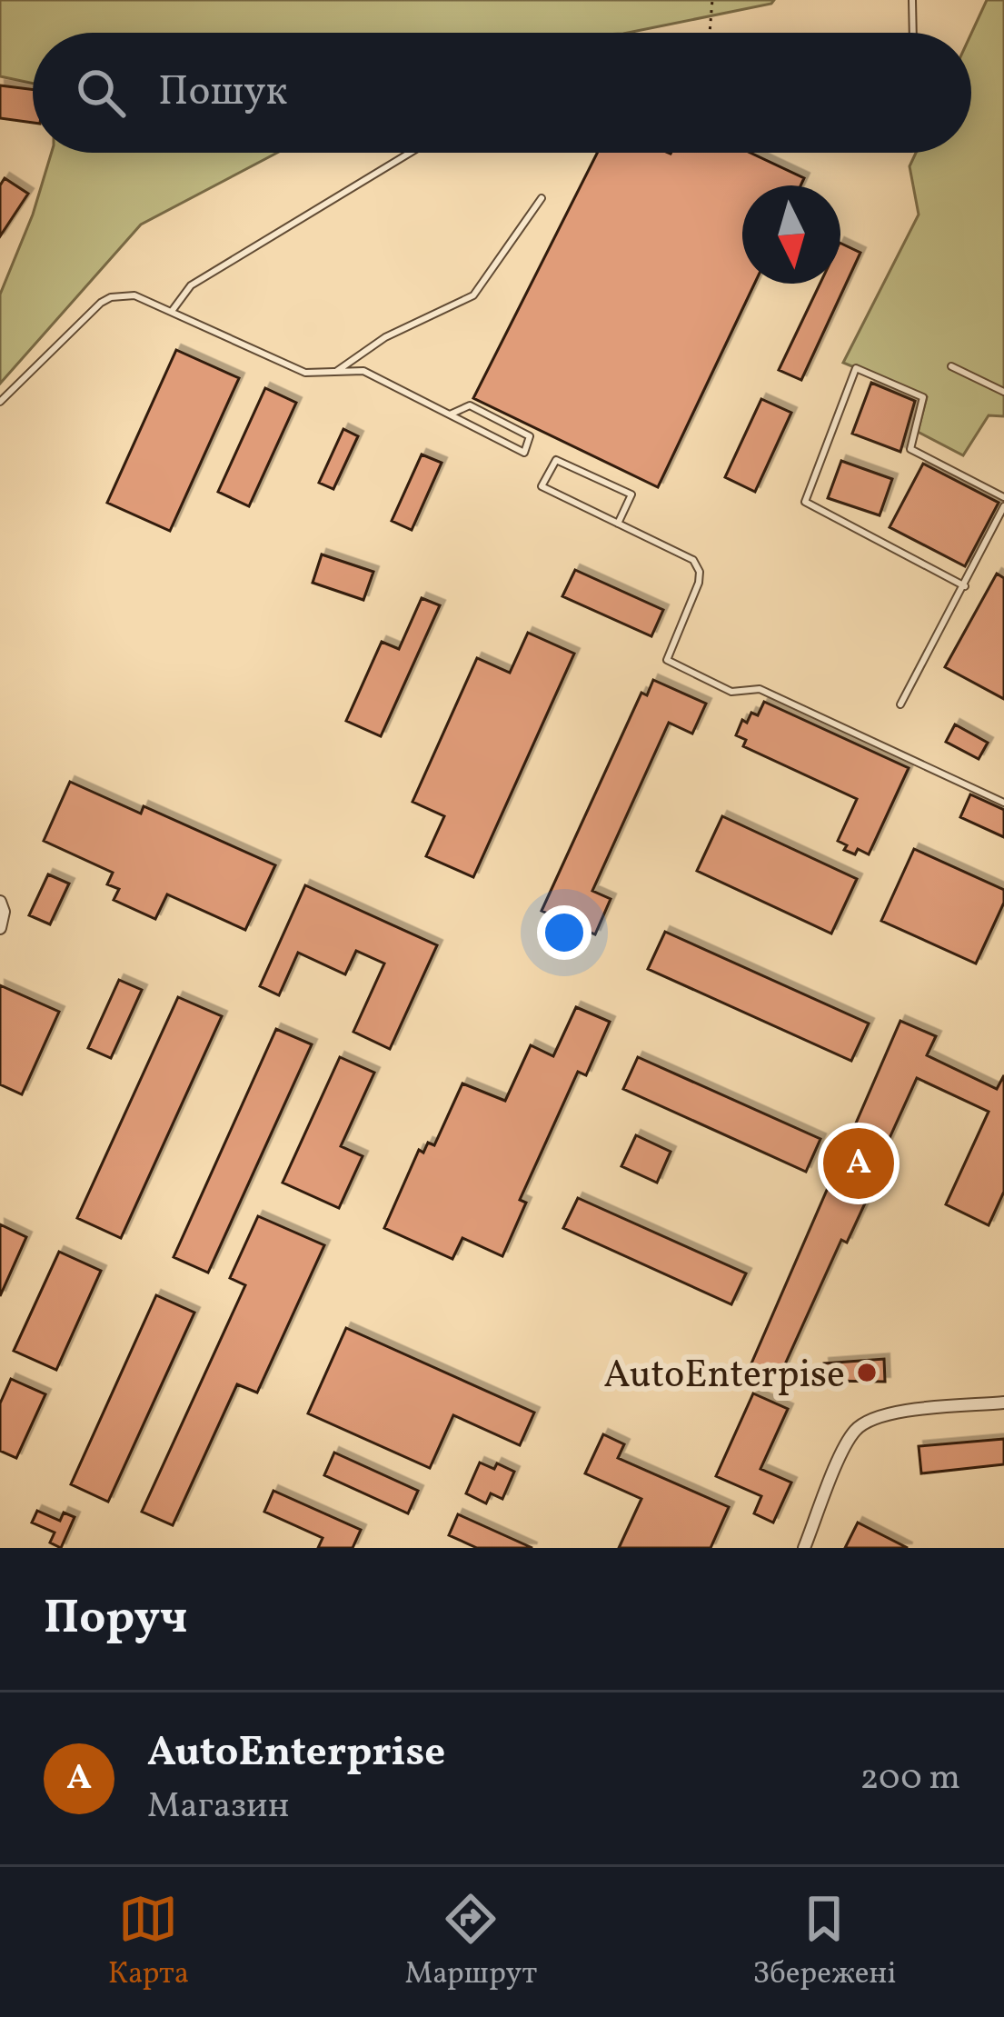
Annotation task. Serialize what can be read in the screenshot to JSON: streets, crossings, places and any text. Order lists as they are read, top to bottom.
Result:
{
  "places": ["AutoEnterpise"],
  "north": "bottom",
  "page": {
    "search": "Пошук",
    "pins": "A",
    "heading": "Поруч",
    "list": [
      {
        "mark": "A",
        "name": "AutoEnterprise",
        "note": "Магазин",
        "value": "200 m"
      }
    ],
    "nav": ["Карта", "Маршрут", "Збережені"]
  }
}
